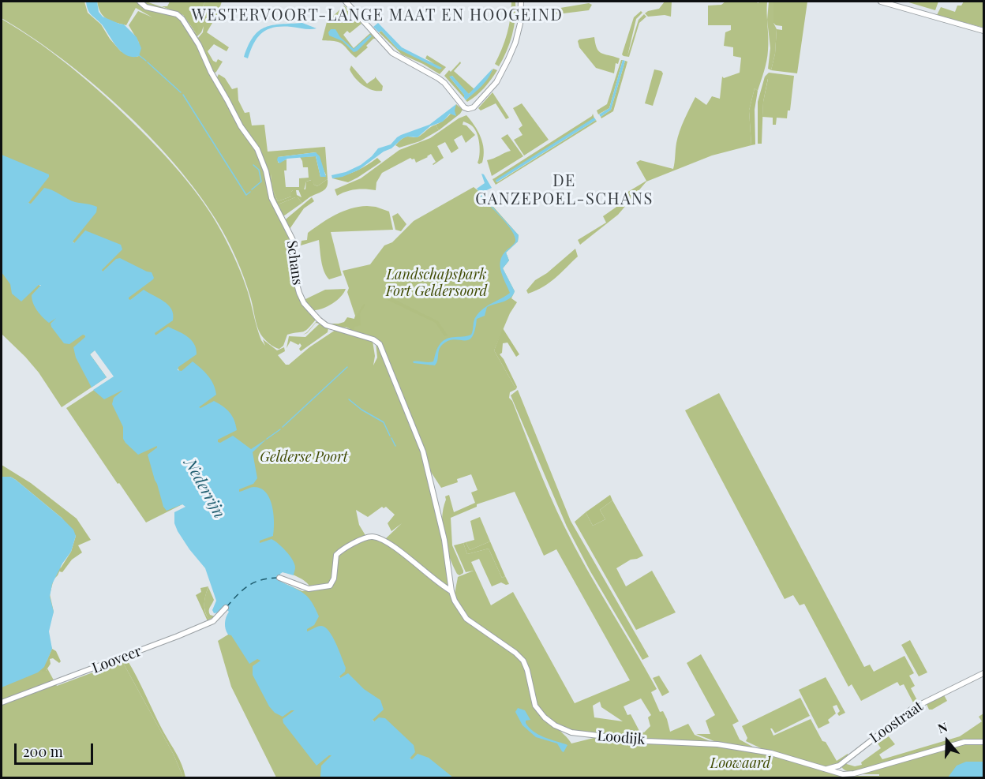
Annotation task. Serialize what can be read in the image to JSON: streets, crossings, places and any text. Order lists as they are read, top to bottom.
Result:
{
  "streets": {
    "street": [
      "Schans",
      "Looveer",
      "Loostraat",
      "Loodijk"
    ]
  },
  "crossings": [
    ["Schans", "Loodijk"],
    ["Loostraat", "Loodijk"]
  ],
  "districts": ["WESTERVOORT-LANGE MAAT EN HOOGEIND", "DE GANZEPOEL-SCHANS"],
  "water": ["Nederrijn"],
  "parks": ["Landschapspark Fort Geldersoord", "Gelderse Poort", "Loowaard"],
  "scale_bar": "200 m",
  "north": "top"
}
